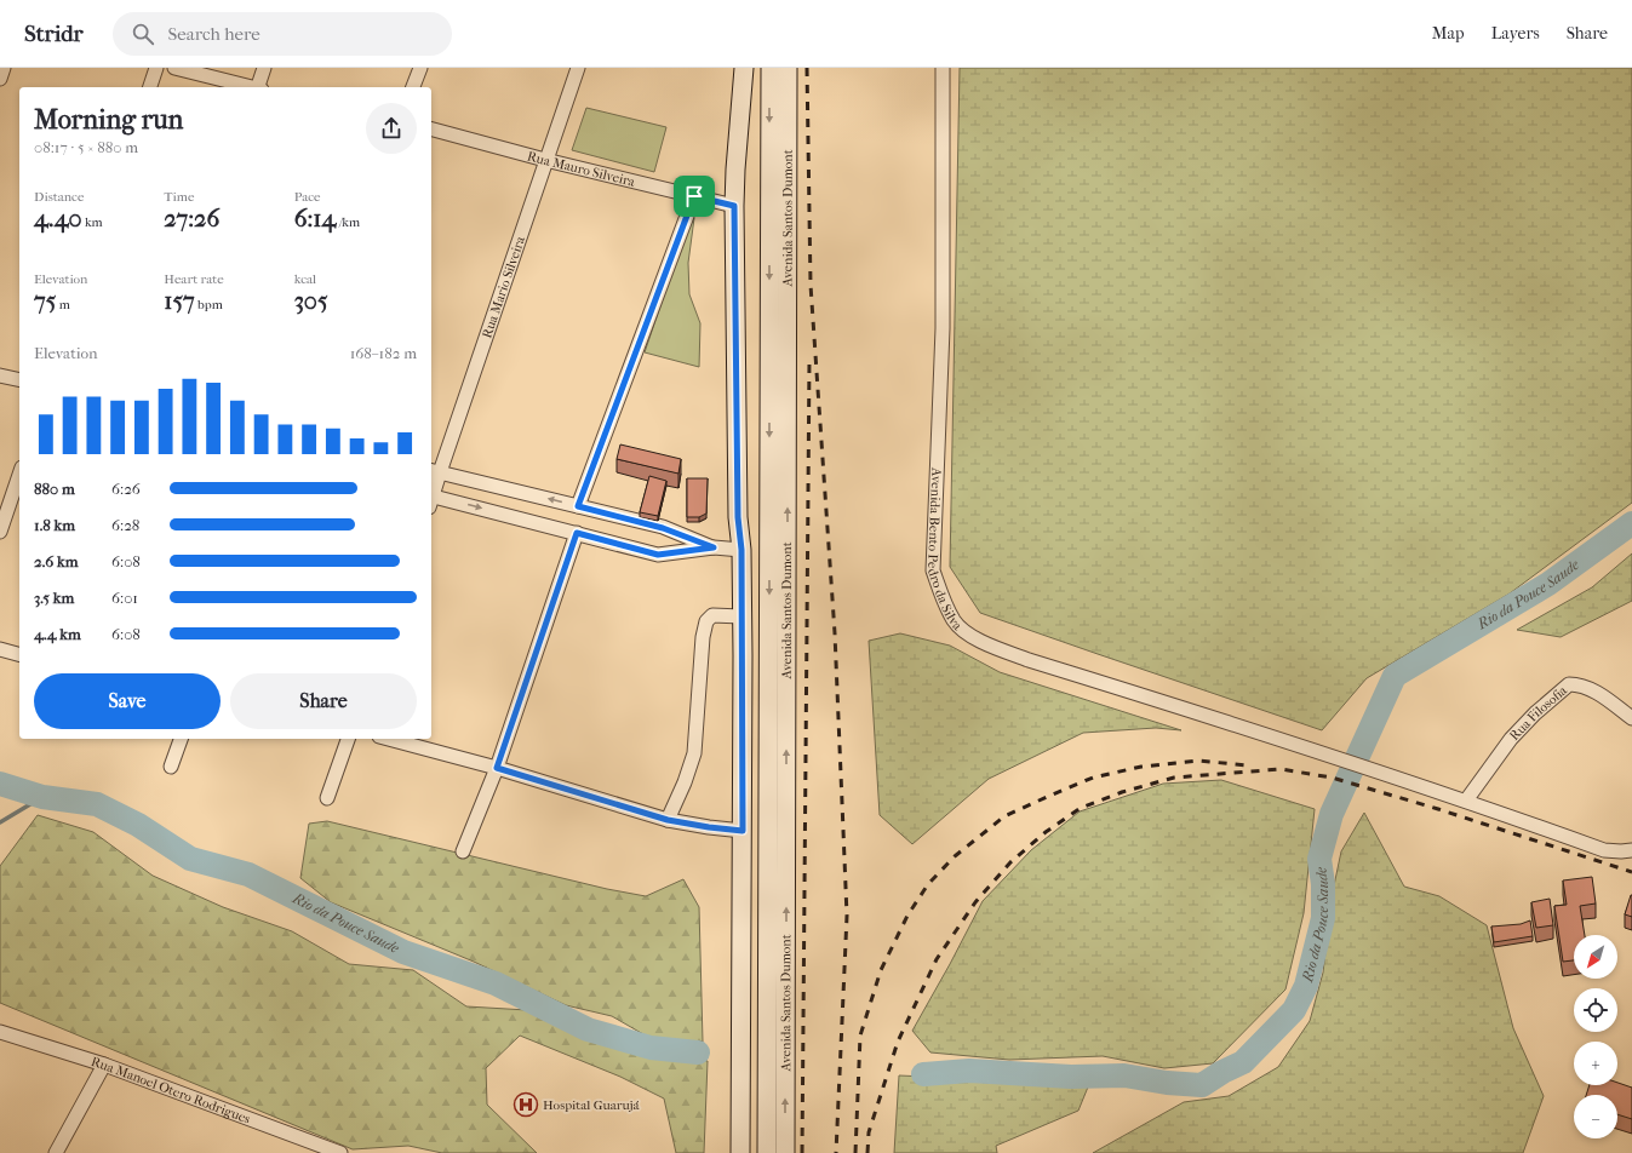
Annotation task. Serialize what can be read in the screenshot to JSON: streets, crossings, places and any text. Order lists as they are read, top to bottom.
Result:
{
  "streets": {
    "main road": ["Avenida Santos Dumont"],
    "street": [
      "Rua Mauro Silveira",
      "Rua Mario Silveira",
      "Avenida Bento Pedro da Silva",
      "Rua Filosofia",
      "Rua Manoel Otero Rodrigues"
    ]
  },
  "crossings": [
    ["Rua Mauro Silveira", "Rua Mario Silveira"],
    ["Avenida Bento Pedro da Silva", "Rua Filosofia"]
  ],
  "water": ["Rio da Pouce Saude"],
  "places": {
    "hospital": ["Hospital Guarujá"]
  },
  "north": "bottom left",
  "page": {
    "header": "Stridr",
    "search": "Search here",
    "nav": ["Map", "Layers", "Share"],
    "heading": ["Morning run", "08:17 · 5 × 880 m"],
    "stats": [
      ["Distance", "4.40 km"],
      ["Time", "27:26"],
      ["Pace", "6:14 /km"],
      ["Elevation", "75 m"],
      ["Heart rate", "157 bpm"],
      ["kcal", "305"]
    ],
    "chart": ["Elevation", "168–182 m"],
    "list": [
      {
        "name": "880 m",
        "note": "6:26"
      },
      {
        "name": "1.8 km",
        "note": "6:28"
      },
      {
        "name": "2.6 km",
        "note": "6:08"
      },
      {
        "name": "3.5 km",
        "note": "6:01"
      },
      {
        "name": "4.4 km",
        "note": "6:08"
      }
    ],
    "buttons": ["Save", "Share"],
    "map_buttons": ["+", "−"]
  }
}
